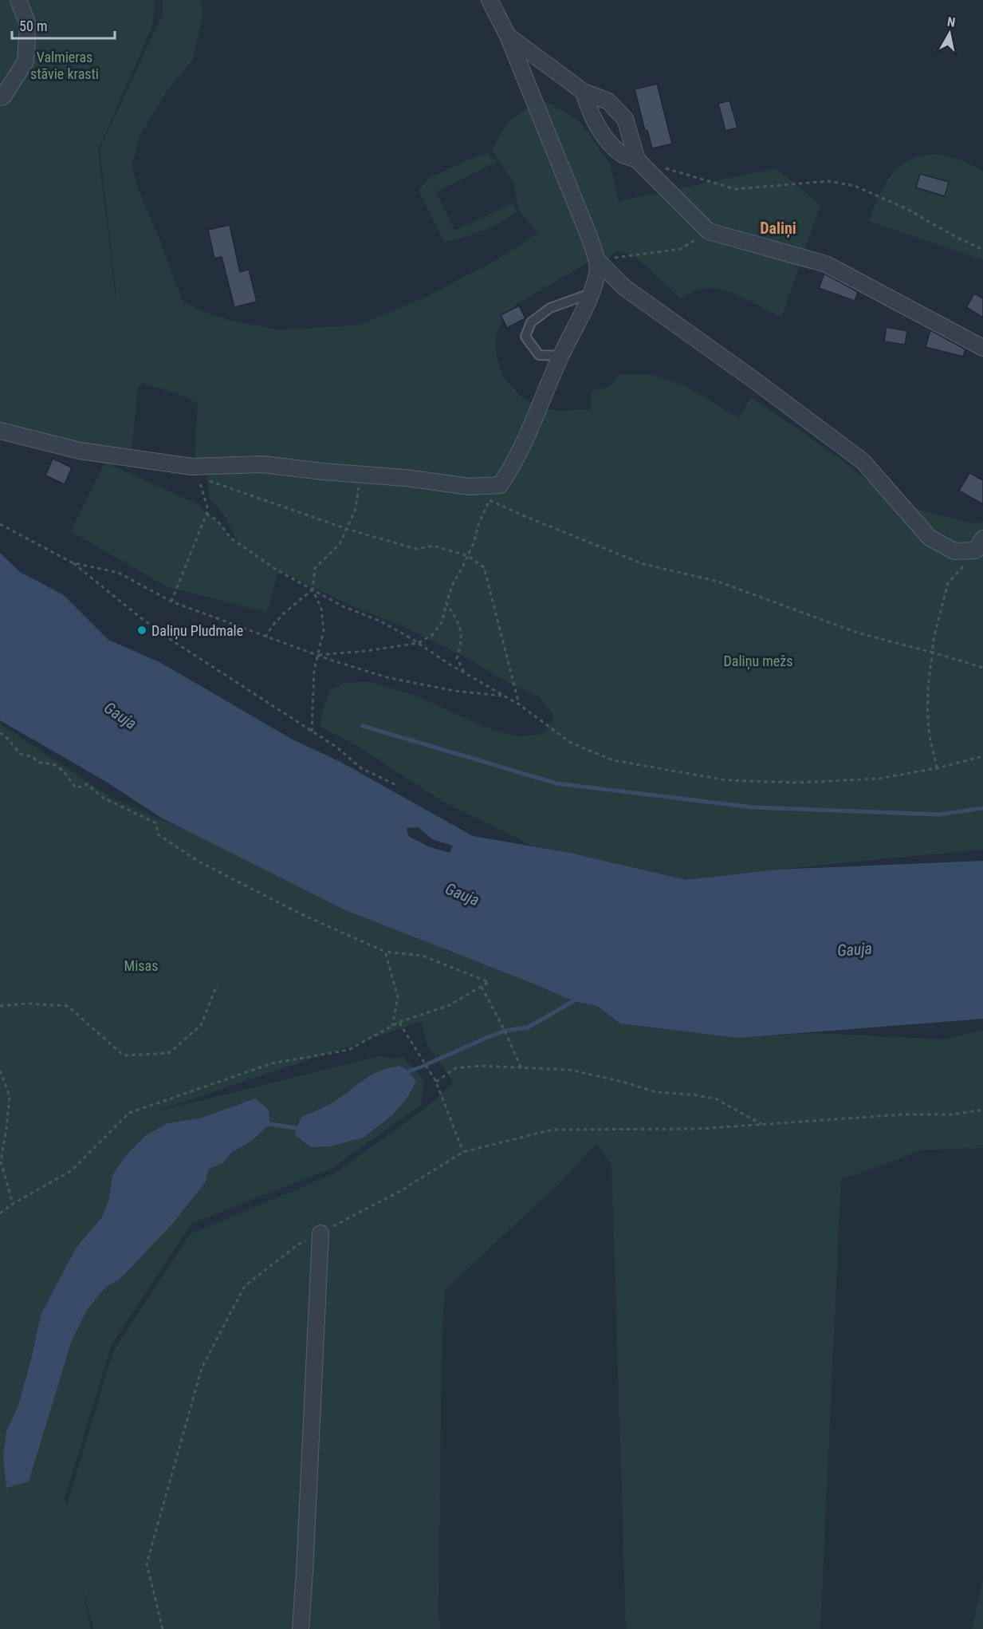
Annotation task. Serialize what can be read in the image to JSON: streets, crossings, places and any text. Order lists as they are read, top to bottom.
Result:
{
  "districts": ["Daliņi"],
  "water": ["Gauja"],
  "parks": ["Valmieras stāvie krasti", "Daliņu mežs", "Misas"],
  "places": ["Daliņu Pludmale"],
  "scale_bar": "50 m",
  "north": "top"
}
